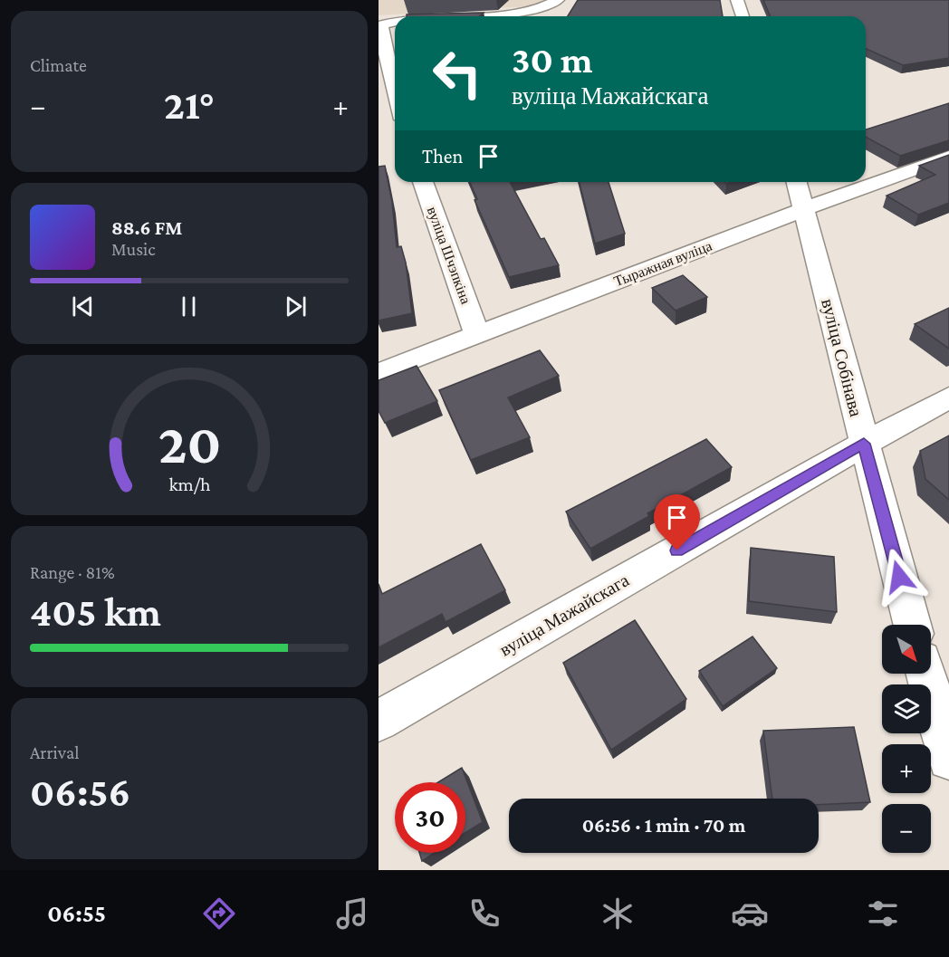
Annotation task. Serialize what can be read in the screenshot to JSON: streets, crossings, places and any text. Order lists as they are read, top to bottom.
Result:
{
  "streets": {
    "street": [
      "вуліца Шчэпкіна",
      "Тыражная вуліца",
      "вуліца Собінава",
      "вуліца Мажайскага"
    ]
  },
  "crossings": [
    ["вуліца Шчэпкіна", "Тыражная вуліца"],
    ["Тыражная вуліца", "вуліца Собінава"],
    ["вуліца Собінава", "вуліца Мажайскага"]
  ],
  "north": "bottom right",
  "page": {
    "tile": [
      "Climate",
      ["Range · 81%", "405 km"],
      ["Arrival", "06:56"]
    ],
    "turn": ["30 m", "вуліца Мажайскага"],
    "heat": ["−", "21°", "+"],
    "then": "Then",
    "song": ["88.6 FM", "Music"],
    "map_buttons": ["+", "−"],
    "limit": "30",
    "trip": "06:56 · 1 min · 70 m",
    "tabs": "06:55",
    "gauge": ["20", "km/h"]
  }
}
